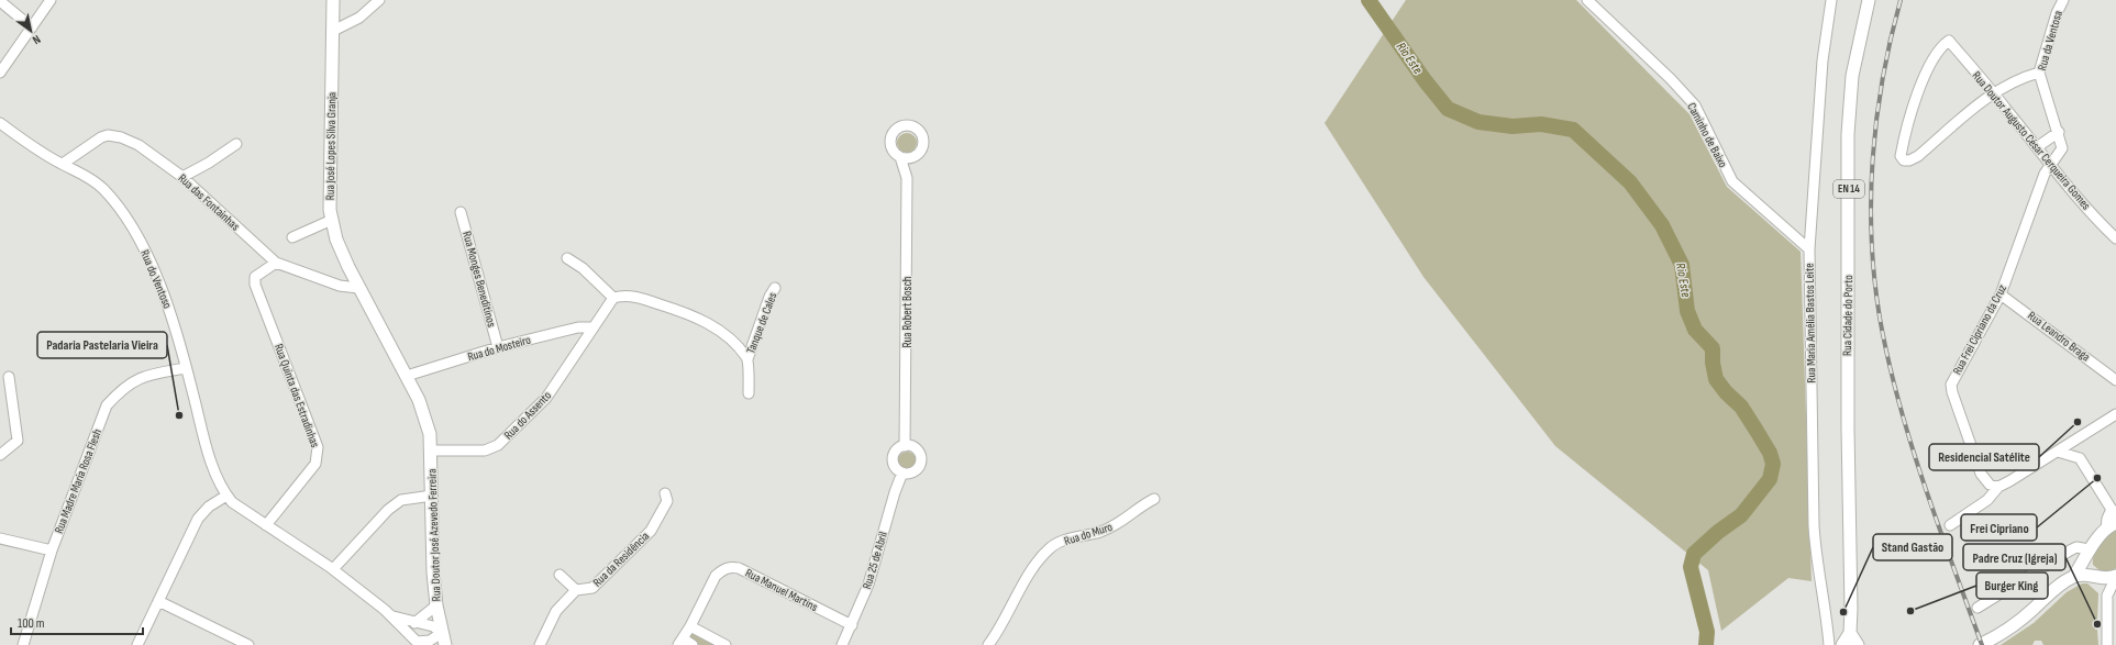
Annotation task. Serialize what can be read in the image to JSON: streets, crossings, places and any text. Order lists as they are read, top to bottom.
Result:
{
  "streets": {
    "main road": [
      "Rua José Lopes Silva Granja",
      "EN 14",
      "Rua Cidade do Porto",
      "Rua Doutor José Azevedo Ferreira"
    ],
    "street": [
      "Rua da Ventosa",
      "Caminho de Baixo",
      "Rua Doutor Augusto César Cerqueira Gomes",
      "Rua das Fontainhas",
      "Rua do Ventoso",
      "Rua Monges Beneditinos",
      "Rua Robert Bosch",
      "Tanque de Cales",
      "Rua Maria Amélia Bastos Leite",
      "Rua Frei Cipriano da Cruz",
      "Rua Leandro Braga",
      "Rua do Mosteiro",
      "Rua Quinta das Estradinhas",
      "Rua do Assento",
      "Rua Madre Maria Rosa Flesh",
      "Rua do Muro",
      "Rua da Residência",
      "Rua 25 de Abril",
      "Rua Manuel Martins"
    ]
  },
  "crossings": [
    ["Rua da Ventosa", "Rua Frei Cipriano da Cruz"],
    ["Caminho de Baixo", "Rua Maria Amélia Bastos Leite"],
    ["Rua Doutor Augusto César Cerqueira Gomes", "Rua Frei Cipriano da Cruz"],
    ["Rua José Lopes Silva Granja", "Rua das Fontainhas"],
    ["Rua José Lopes Silva Granja", "Rua do Mosteiro"],
    ["Rua José Lopes Silva Granja", "Rua Doutor José Azevedo Ferreira"],
    ["Rua das Fontainhas", "Rua do Ventoso"],
    ["Rua das Fontainhas", "Rua Quinta das Estradinhas"],
    ["Rua do Ventoso", "Rua Madre Maria Rosa Flesh"],
    ["Rua Monges Beneditinos", "Rua do Mosteiro"],
    ["Rua Robert Bosch", "Rua 25 de Abril"],
    ["Rua Frei Cipriano da Cruz", "Rua Leandro Braga"],
    ["Rua do Mosteiro", "Rua do Assento"],
    ["Rua do Mosteiro", "Rua Doutor José Azevedo Ferreira"],
    ["Rua do Assento", "Rua Doutor José Azevedo Ferreira"],
    ["Rua 25 de Abril", "Rua Manuel Martins"]
  ],
  "water": ["Rio Este"],
  "places": [
    "Padaria Pastelaria Vieira",
    "Residencial Satélite",
    "Frei Cipriano",
    "Burger King",
    "Stand Gastāo",
    "Padre Cruz (Igreja)"
  ],
  "scale_bar": "100 m",
  "north": "bottom right"
}
